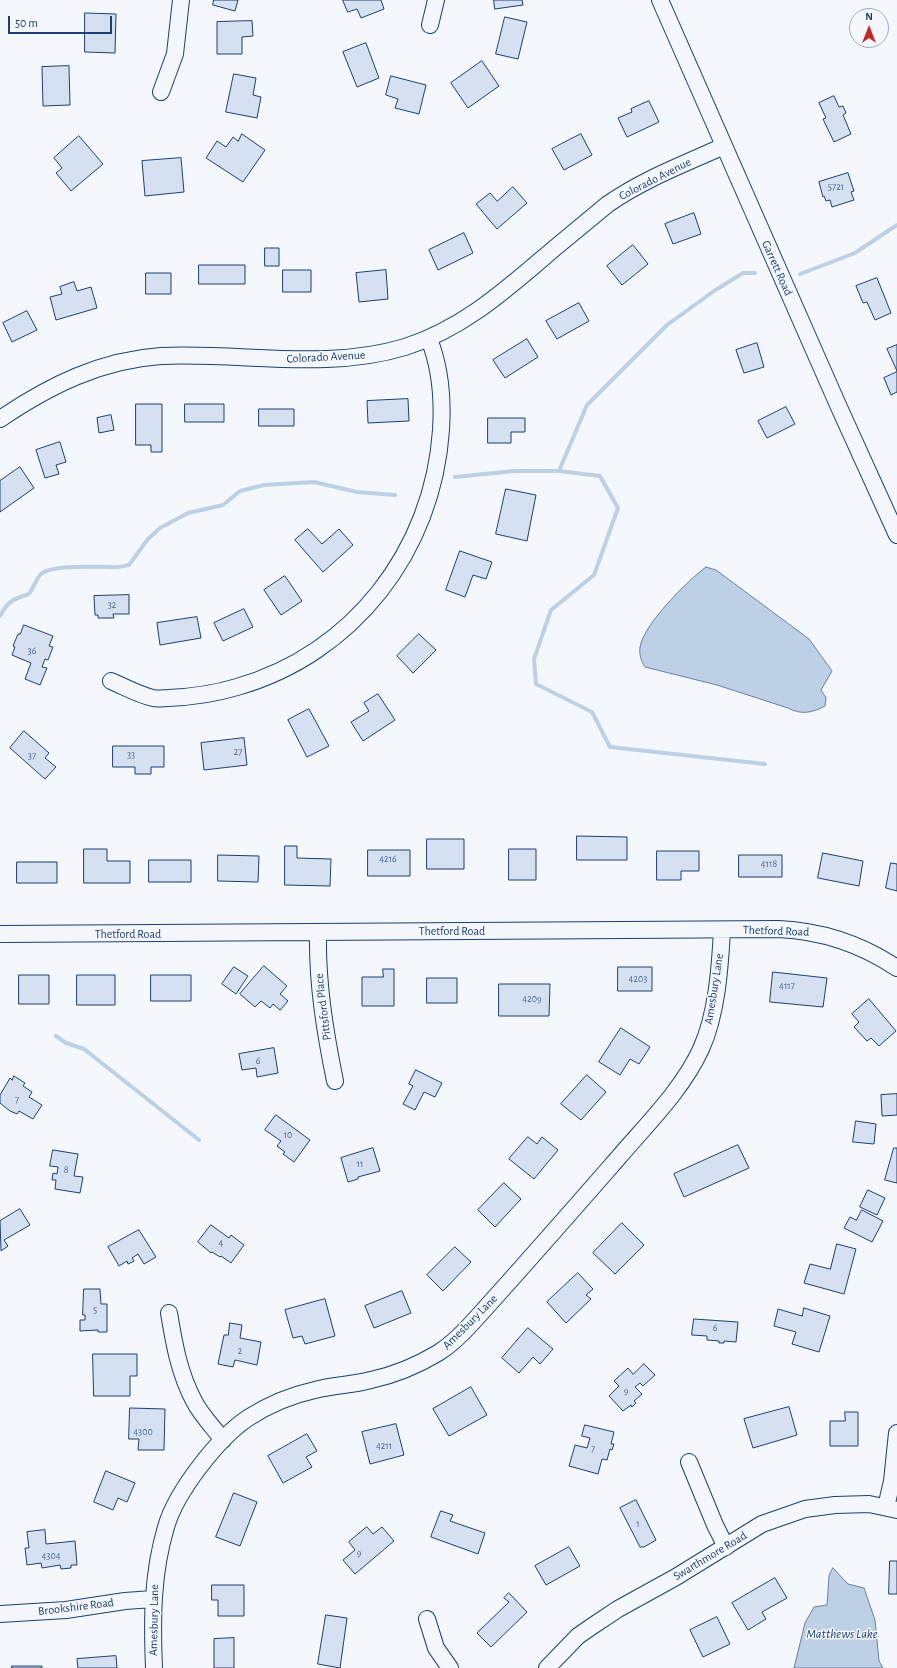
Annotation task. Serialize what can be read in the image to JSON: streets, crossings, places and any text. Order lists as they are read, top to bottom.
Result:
{
  "streets": {
    "street": [
      "Colorado Avenue",
      "Garrett Road",
      "Thetford Road",
      "Amesbury Lane",
      "Pittsford Place",
      "Swarthmore Road",
      "Brookshire Road"
    ]
  },
  "crossings": [
    ["Colorado Avenue", "Garrett Road"],
    ["Thetford Road", "Amesbury Lane"],
    ["Thetford Road", "Pittsford Place"],
    ["Amesbury Lane", "Brookshire Road"]
  ],
  "water": ["Matthews Lake"],
  "house_numbers": [
    "5721",
    "32",
    "36",
    "27",
    "33",
    "37",
    "4216",
    "4118",
    "4203",
    "4117",
    "4209",
    "6",
    "7",
    "10",
    "11",
    "8",
    "4",
    "5",
    "6",
    "2",
    "9",
    "4300",
    "4211",
    "7",
    "1",
    "9",
    "4304"
  ],
  "scale_bar": "50 m",
  "north": "top"
}
